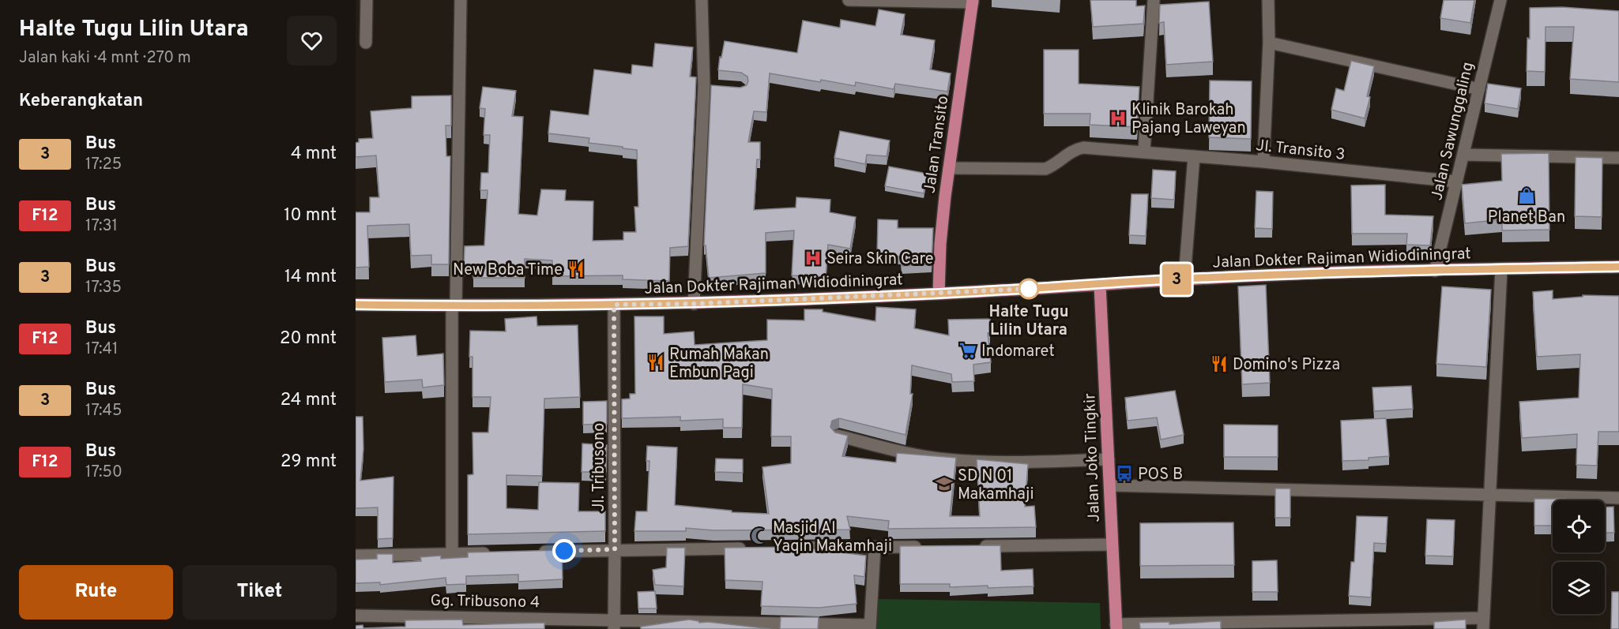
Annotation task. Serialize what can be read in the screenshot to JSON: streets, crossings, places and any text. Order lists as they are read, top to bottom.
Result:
{
  "streets": {
    "main road": ["Jalan Transito", "Jalan Dokter Rajiman Widiodiningrat", "Jalan Joko Tingkir"],
    "street": [
      "Jalan Sawunggaling",
      "Jl. Transito 3",
      "Jl. Tribusono",
      "Gg. Tribusono 4"
    ]
  },
  "crossings": [
    ["Jalan Sawunggaling", "Jl. Transito 3"],
    ["Jalan Sawunggaling", "Jalan Dokter Rajiman Widiodiningrat"],
    ["Jalan Transito", "Jl. Transito 3"],
    ["Jalan Transito", "Jalan Dokter Rajiman Widiodiningrat"],
    ["Jalan Dokter Rajiman Widiodiningrat", "Jalan Joko Tingkir"],
    ["Jalan Dokter Rajiman Widiodiningrat", "Jl. Tribusono"],
    ["Jl. Tribusono", "Gg. Tribusono 4"]
  ],
  "places": {
    "hospital": ["Klinik Barokah Pajang Laweyan", "Seira Skin Care"],
    "shop": ["Planet Ban"],
    "restaurant": ["New Boba Time", "Rumah Makan Embun Pagi", "Domino's Pizza"],
    "other": ["Halte Tugu Lilin Utara"],
    "supermarket": ["Indomaret"],
    "bus stop": ["POS B"],
    "school or university": ["SD N 01 Makamhaji"],
    "mosque": ["Masjid Al Yaqin Makamhaji"]
  },
  "lines": ["bus line 3"],
  "page": {
    "heading": [
      ["Halte Tugu Lilin Utara", "Jalan kaki · 4 mnt · 270 m"],
      "Keberangkatan"
    ],
    "on_map": "3",
    "list": [
      {
        "mark": "3",
        "name": "Bus",
        "note": "17:25",
        "value": "4 mnt"
      },
      {
        "mark": "F12",
        "name": "Bus",
        "note": "17:31",
        "value": "10 mnt"
      },
      {
        "mark": "3",
        "name": "Bus",
        "note": "17:35",
        "value": "14 mnt"
      },
      {
        "mark": "F12",
        "name": "Bus",
        "note": "17:41",
        "value": "20 mnt"
      },
      {
        "mark": "3",
        "name": "Bus",
        "note": "17:45",
        "value": "24 mnt"
      },
      {
        "mark": "F12",
        "name": "Bus",
        "note": "17:50",
        "value": "29 mnt"
      }
    ],
    "buttons": ["Rute", "Tiket"]
  }
}
